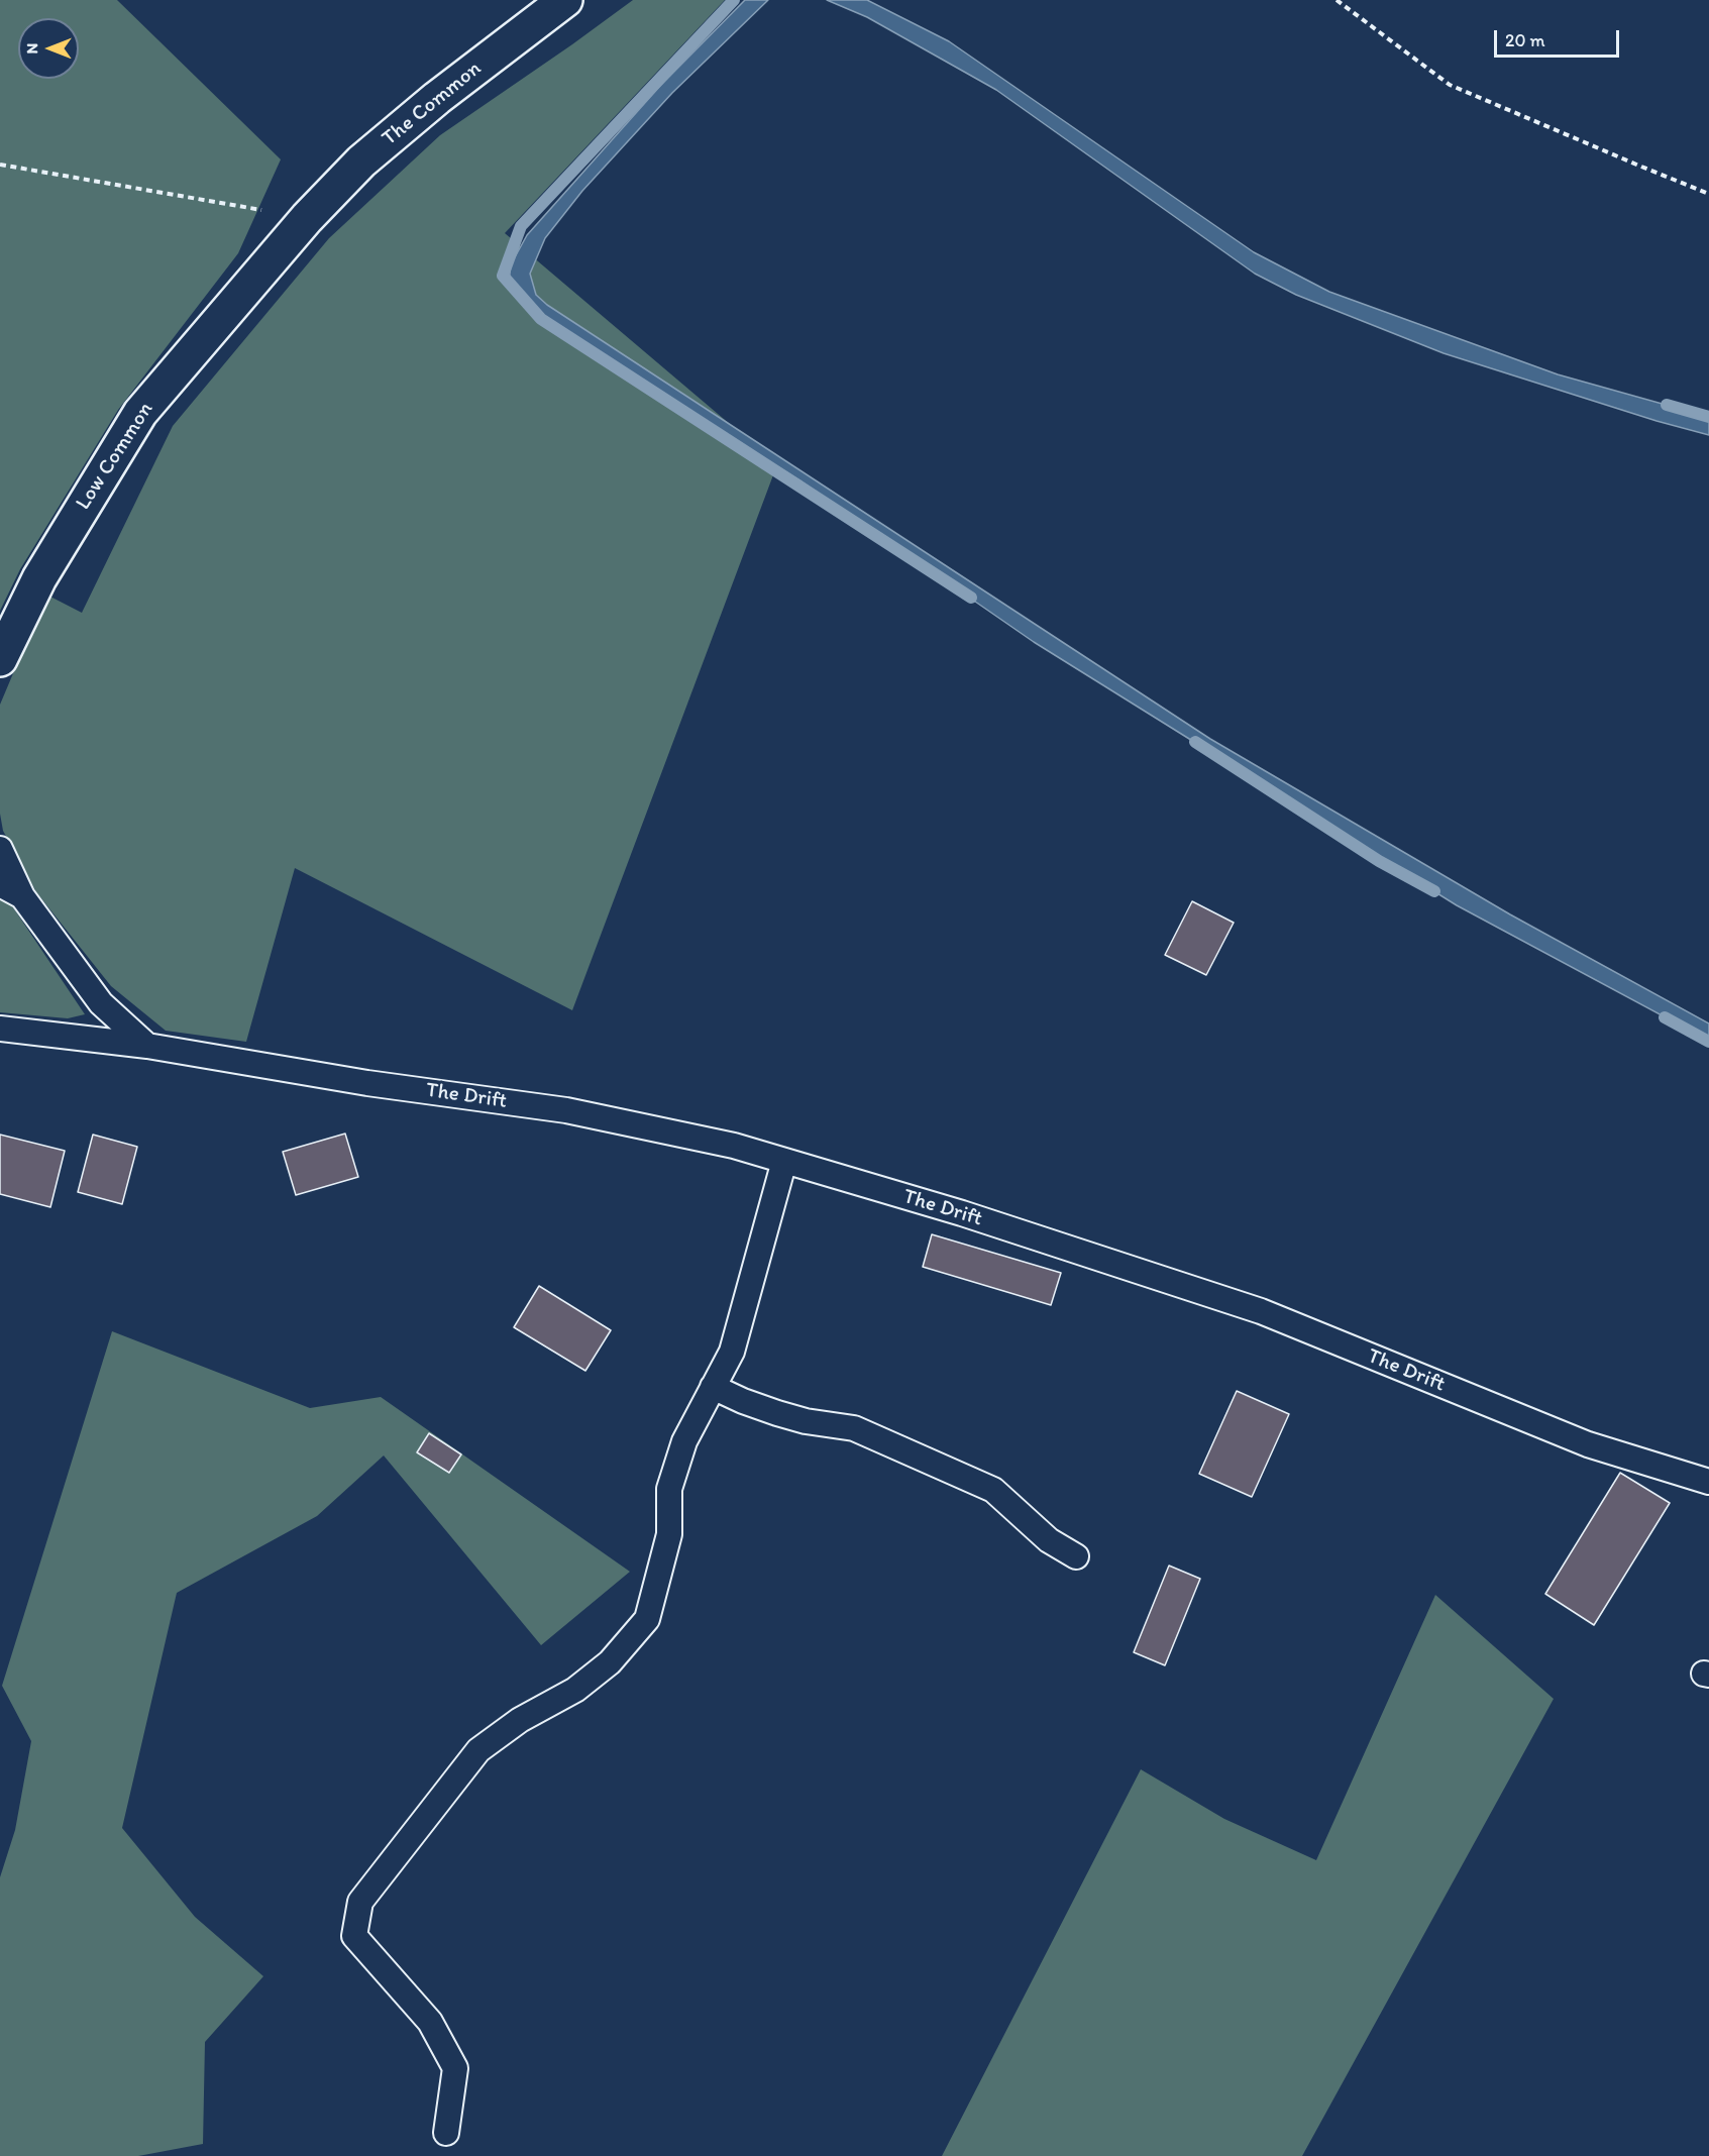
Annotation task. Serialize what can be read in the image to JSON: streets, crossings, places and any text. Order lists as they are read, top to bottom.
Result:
{
  "streets": {
    "street": ["The Common", "Low Common"],
    "lane": ["The Drift"]
  },
  "crossings": [
    ["The Common", "Low Common"]
  ],
  "scale_bar": "20 m",
  "north": "left"
}
